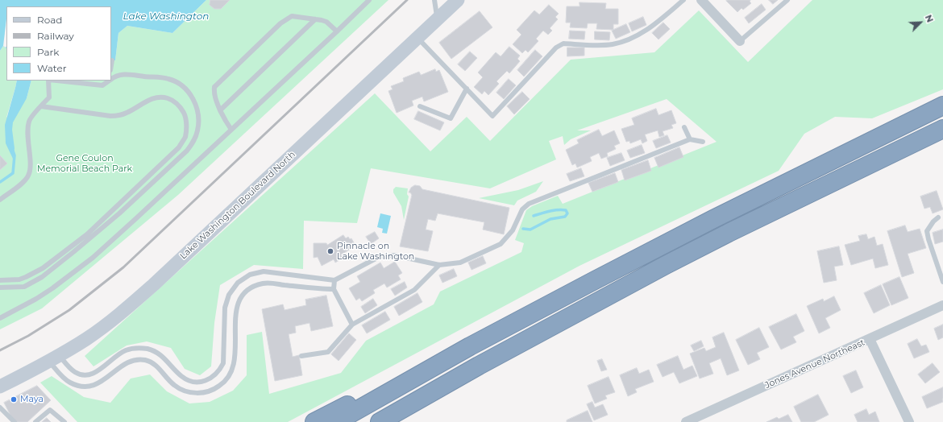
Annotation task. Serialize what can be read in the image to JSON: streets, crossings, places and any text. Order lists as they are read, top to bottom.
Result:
{
  "streets": {
    "street": ["Lake Washington Boulevard North", "Jones Avenue Northeast"]
  },
  "water": ["Lake Washington"],
  "parks": ["Gene Coulon Memorial Beach Park"],
  "places": ["Pinnacle on Lake Washington", "Maya"],
  "legend": [
    "Road",
    "Railway",
    "Park",
    "Water"
  ],
  "north": "top right"
}
